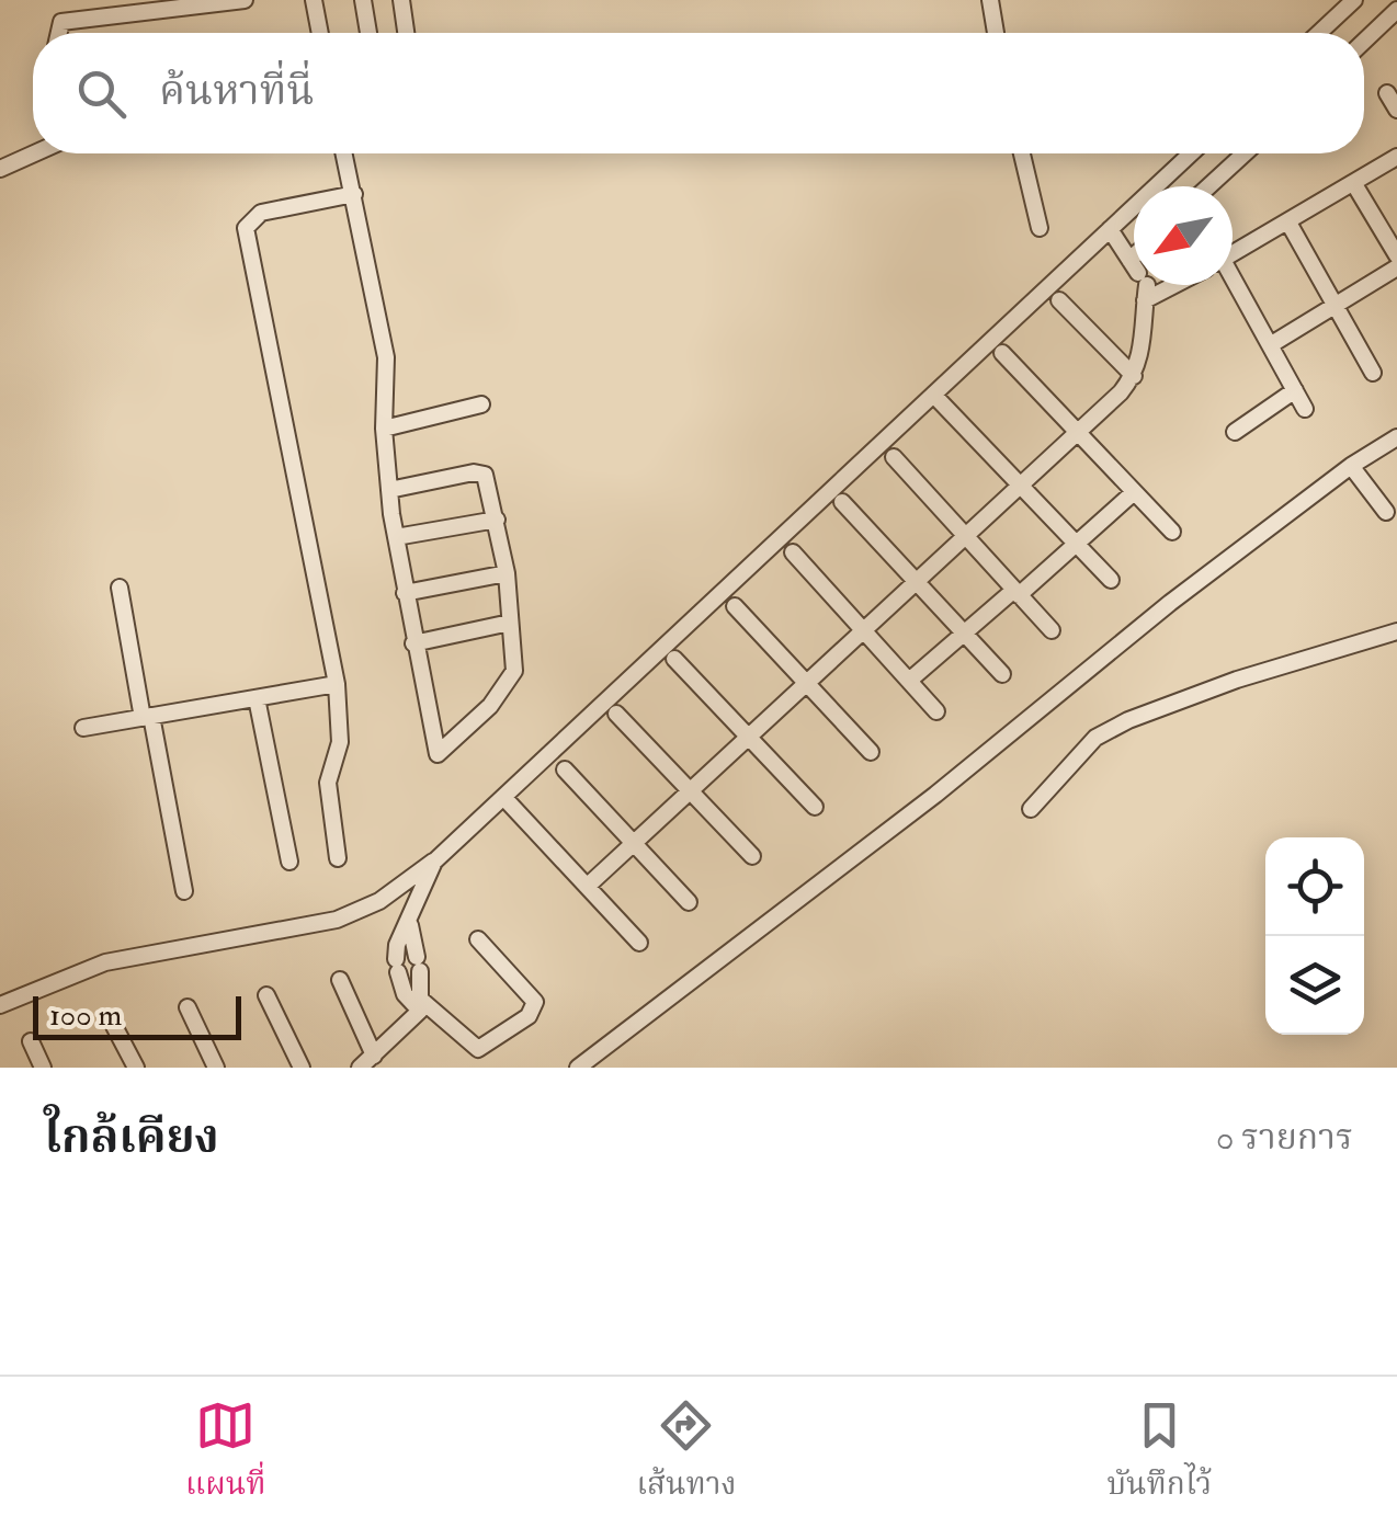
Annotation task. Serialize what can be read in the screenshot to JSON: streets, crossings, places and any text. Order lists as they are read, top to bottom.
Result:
{
  "scale_bar": "100 m",
  "north": "bottom left",
  "page": {
    "search": "ค้นหาที่นี่",
    "scale": "100 m",
    "heading": ["ใกล้เคียง", "0 รายการ"],
    "nav": ["แผนที่", "เส้นทาง", "บันทึกไว้"]
  }
}
